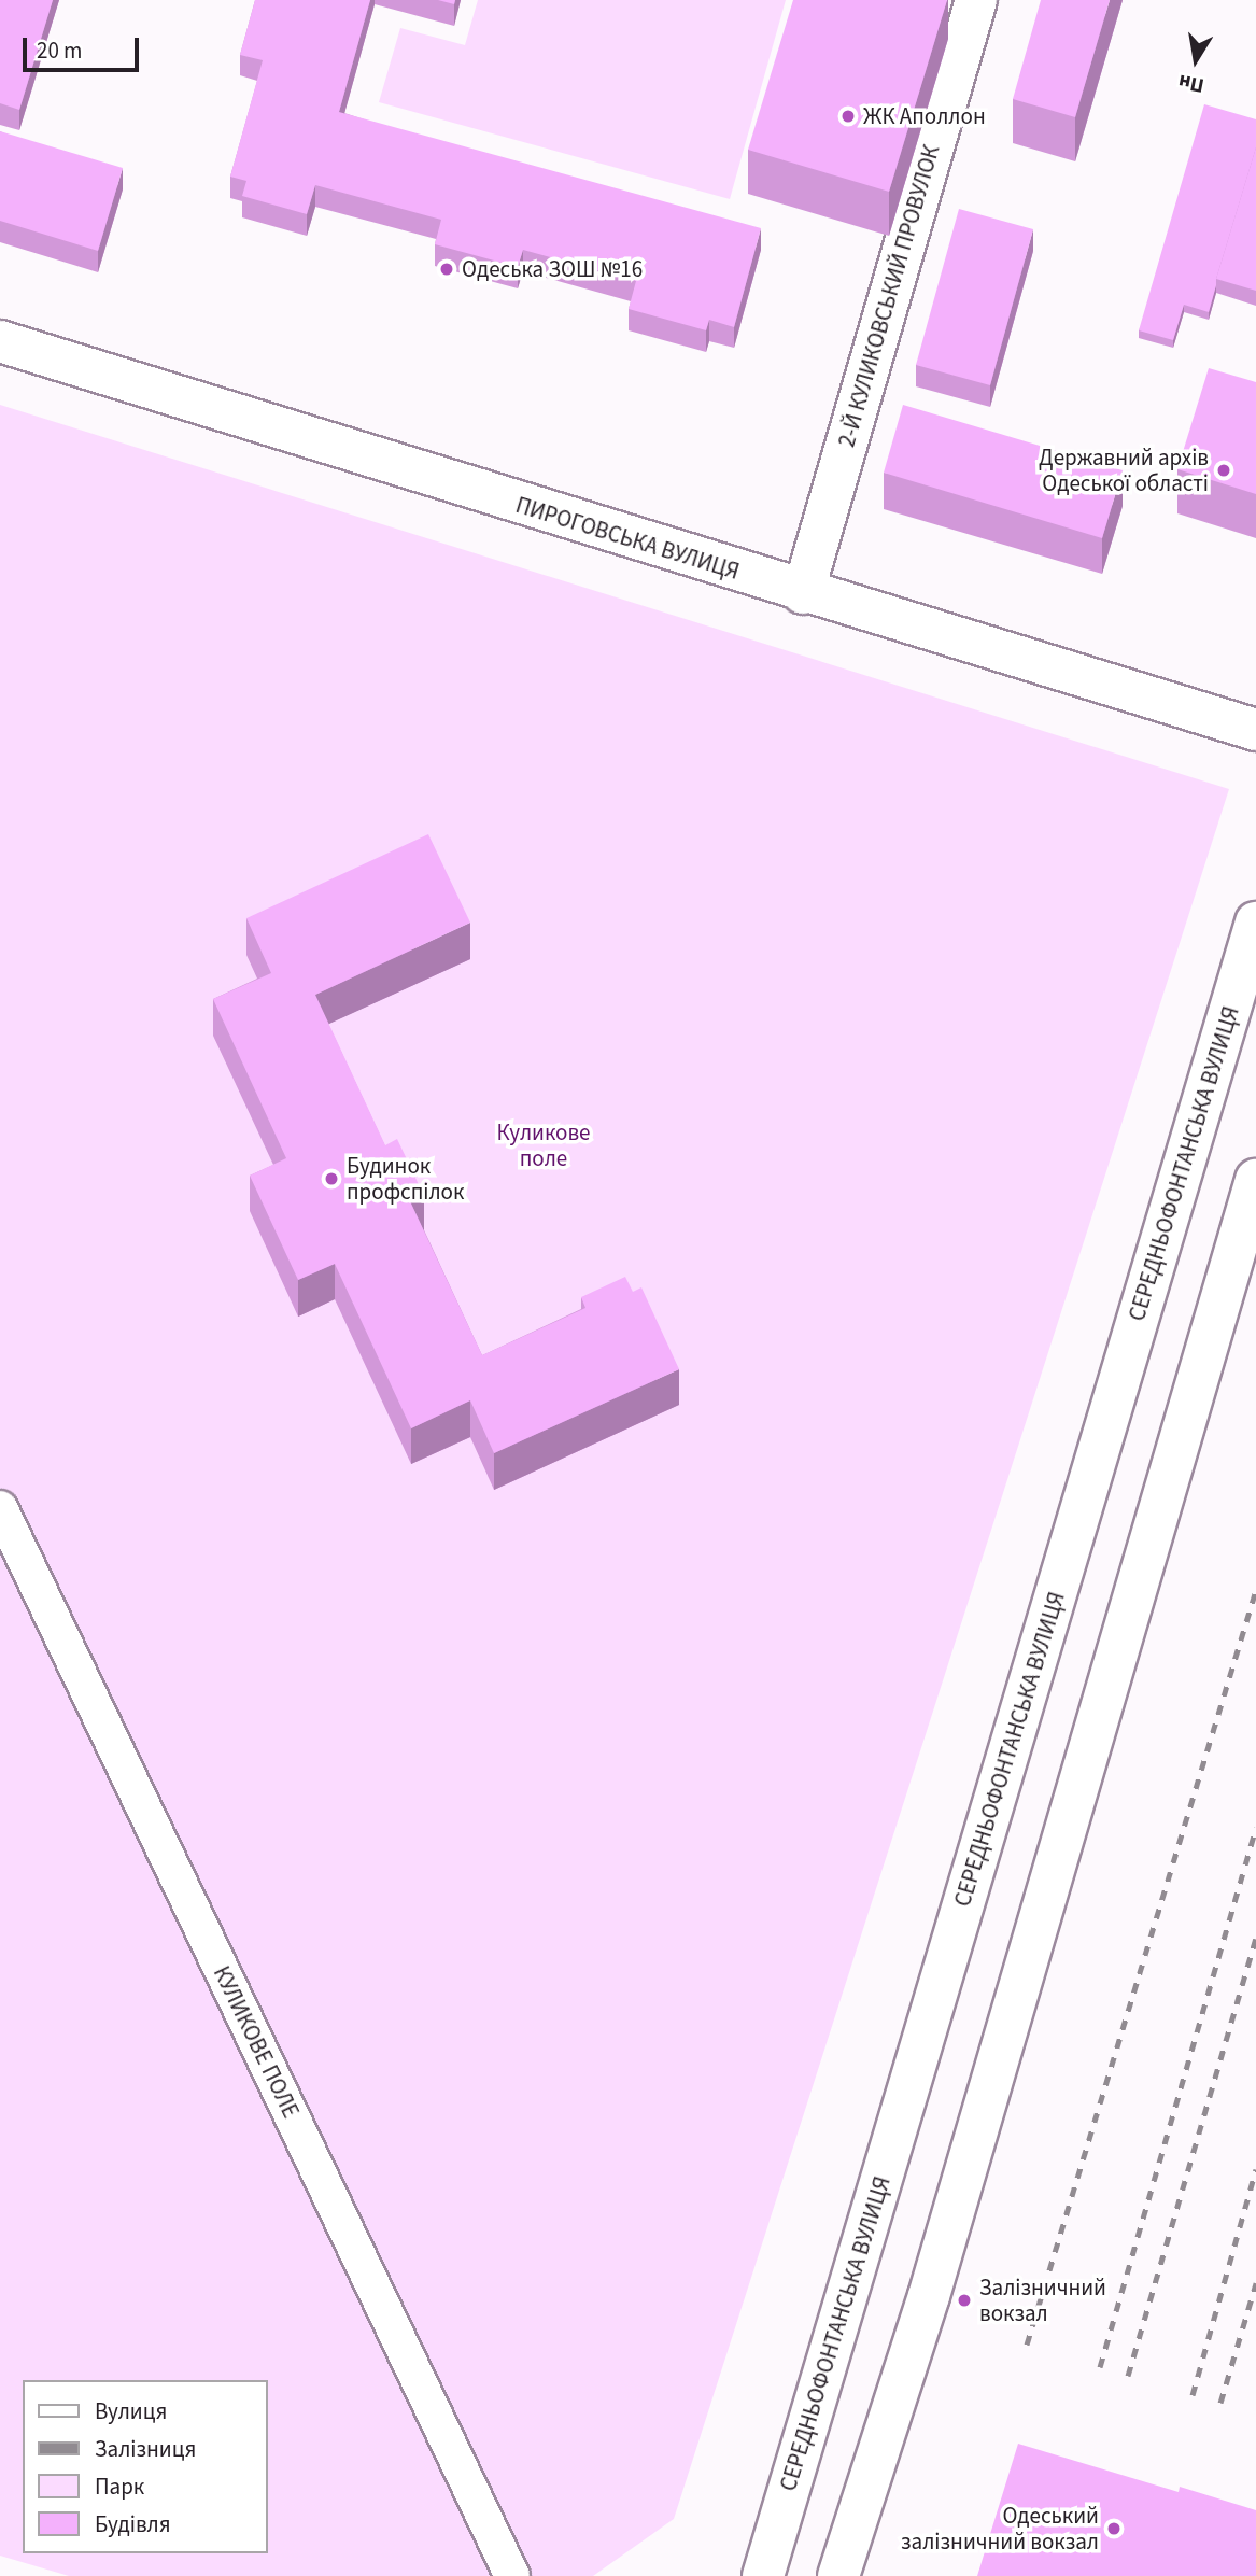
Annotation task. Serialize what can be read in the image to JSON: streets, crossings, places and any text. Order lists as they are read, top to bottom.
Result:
{
  "streets": {
    "main road": ["2-Й КУЛИКОВСЬКИЙ ПРОВУЛОК", "ПИРОГОВСЬКА ВУЛИЦЯ", "СЕРЕДНЬОФОНТАНСЬКА ВУЛИЦЯ"],
    "street": ["КУЛИКОВЕ ПОЛЕ"]
  },
  "crossings": [
    ["2-Й КУЛИКОВСЬКИЙ ПРОВУЛОК", "ПИРОГОВСЬКА ВУЛИЦЯ"]
  ],
  "parks": ["Куликове поле"],
  "places": [
    "ЖК Аполлон",
    "Одеська ЗОШ №16",
    "Державний архів Одеської області",
    "Будинок профспілок",
    "Залізничний вокзал",
    "Одеський залізничний вокзал"
  ],
  "legend": [
    "Вулиця",
    "Залізниця",
    "Парк",
    "Будівля"
  ],
  "scale_bar": "20 m",
  "north": "bottom"
}
